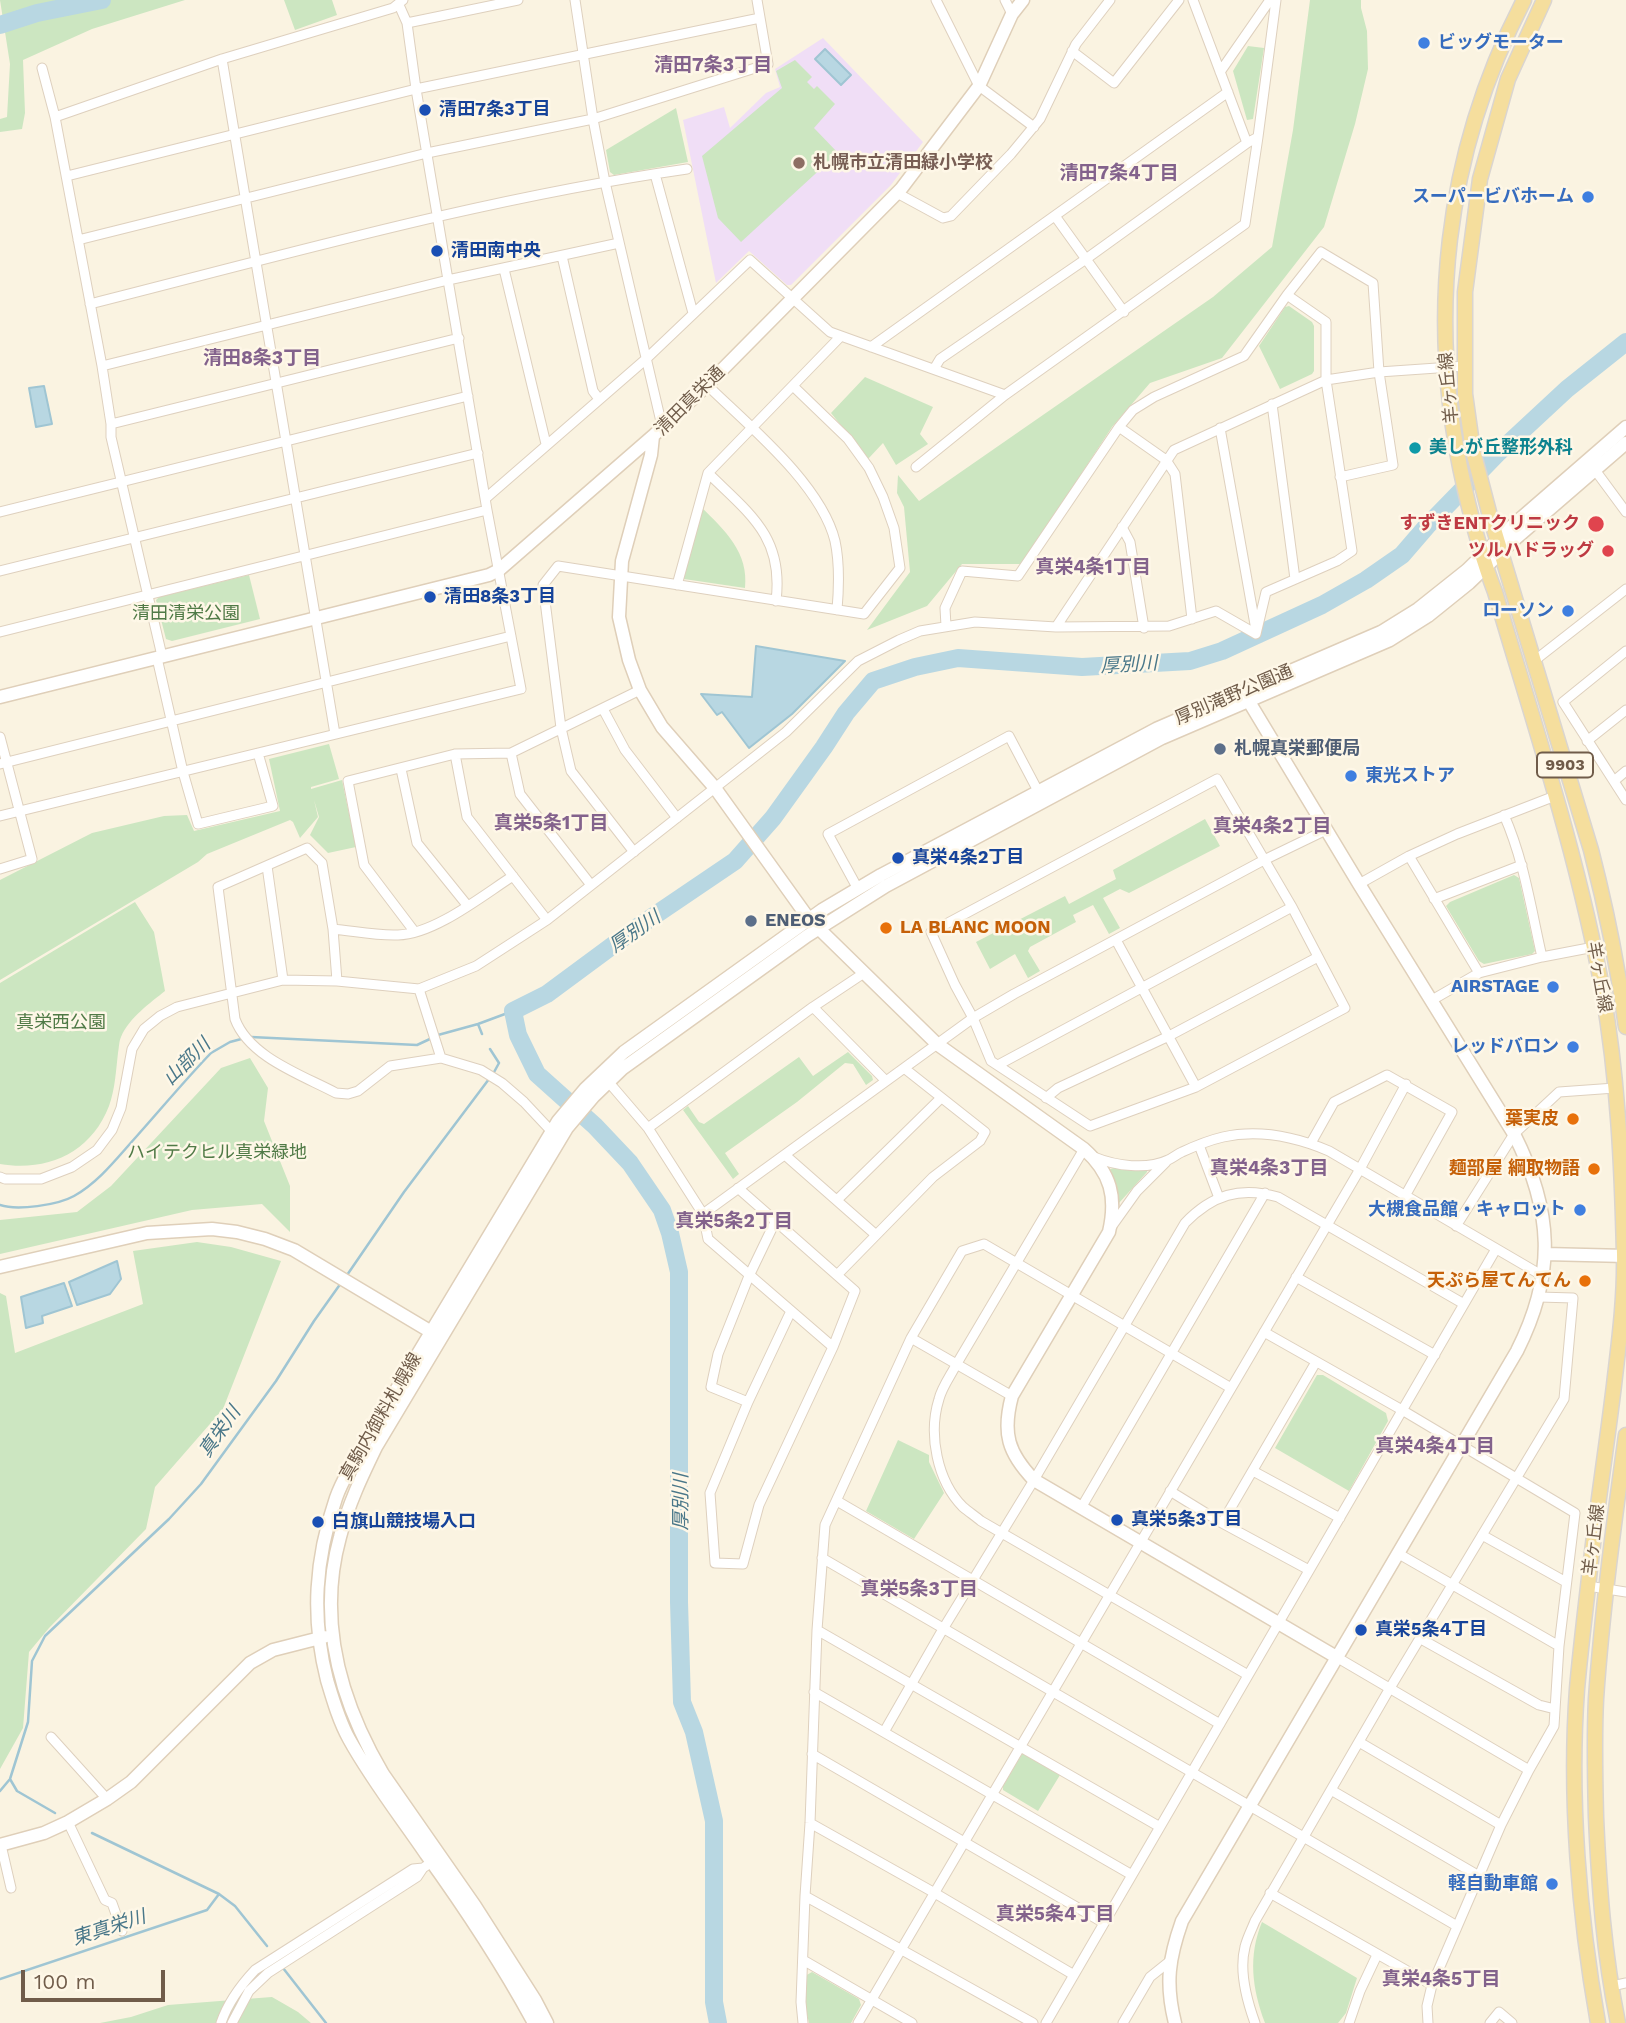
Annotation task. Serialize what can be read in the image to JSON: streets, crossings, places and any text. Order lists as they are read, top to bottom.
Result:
{
  "streets": {
    "main road": ["羊ヶ丘線", "9903"],
    "street": ["清田真栄通", "厚別滝野公園通", "真駒内御料札幌線"]
  },
  "crossings": [
    ["羊ヶ丘線", "厚別滝野公園通"],
    ["清田真栄通", "厚別滝野公園通"],
    ["清田真栄通", "真駒内御料札幌線"],
    ["厚別滝野公園通", "真駒内御料札幌線"]
  ],
  "districts": [
    "清田7条3丁目",
    "清田7条4丁目",
    "清田8条3丁目",
    "真栄4条1丁目",
    "真栄5条1丁目",
    "真栄4条2丁目",
    "真栄4条3丁目",
    "真栄5条2丁目",
    "真栄4条4丁目",
    "真栄5条3丁目",
    "真栄5条4丁目",
    "真栄4条5丁目"
  ],
  "water": [
    "厚別川",
    "山部川",
    "真栄川",
    "東真栄川"
  ],
  "parks": ["清田清栄公園", "真栄西公園", "ハイテクヒル真栄緑地"],
  "places": [
    "ビッグモーター",
    "清田7条3丁目",
    "札幌市立清田緑小学校",
    "スーパービバホーム",
    "清田南中央",
    "美しが丘整形外科",
    "すずきENTクリニック",
    "ツルハドラッグ",
    "清田8条3丁目",
    "ローソン",
    "札幌真栄郵便局",
    "東光ストア",
    "真栄4条2丁目",
    "ENEOS",
    "LA BLANC MOON",
    "AIRSTAGE",
    "レッドバロン",
    "葉実皮",
    "麺部屋 綱取物語",
    "大槻食品館・キャロット",
    "天ぷら屋てんてん",
    "真栄5条3丁目",
    "白旗山競技場入口",
    "真栄5条4丁目",
    "軽自動車館"
  ],
  "scale_bar": "100 m"
}
